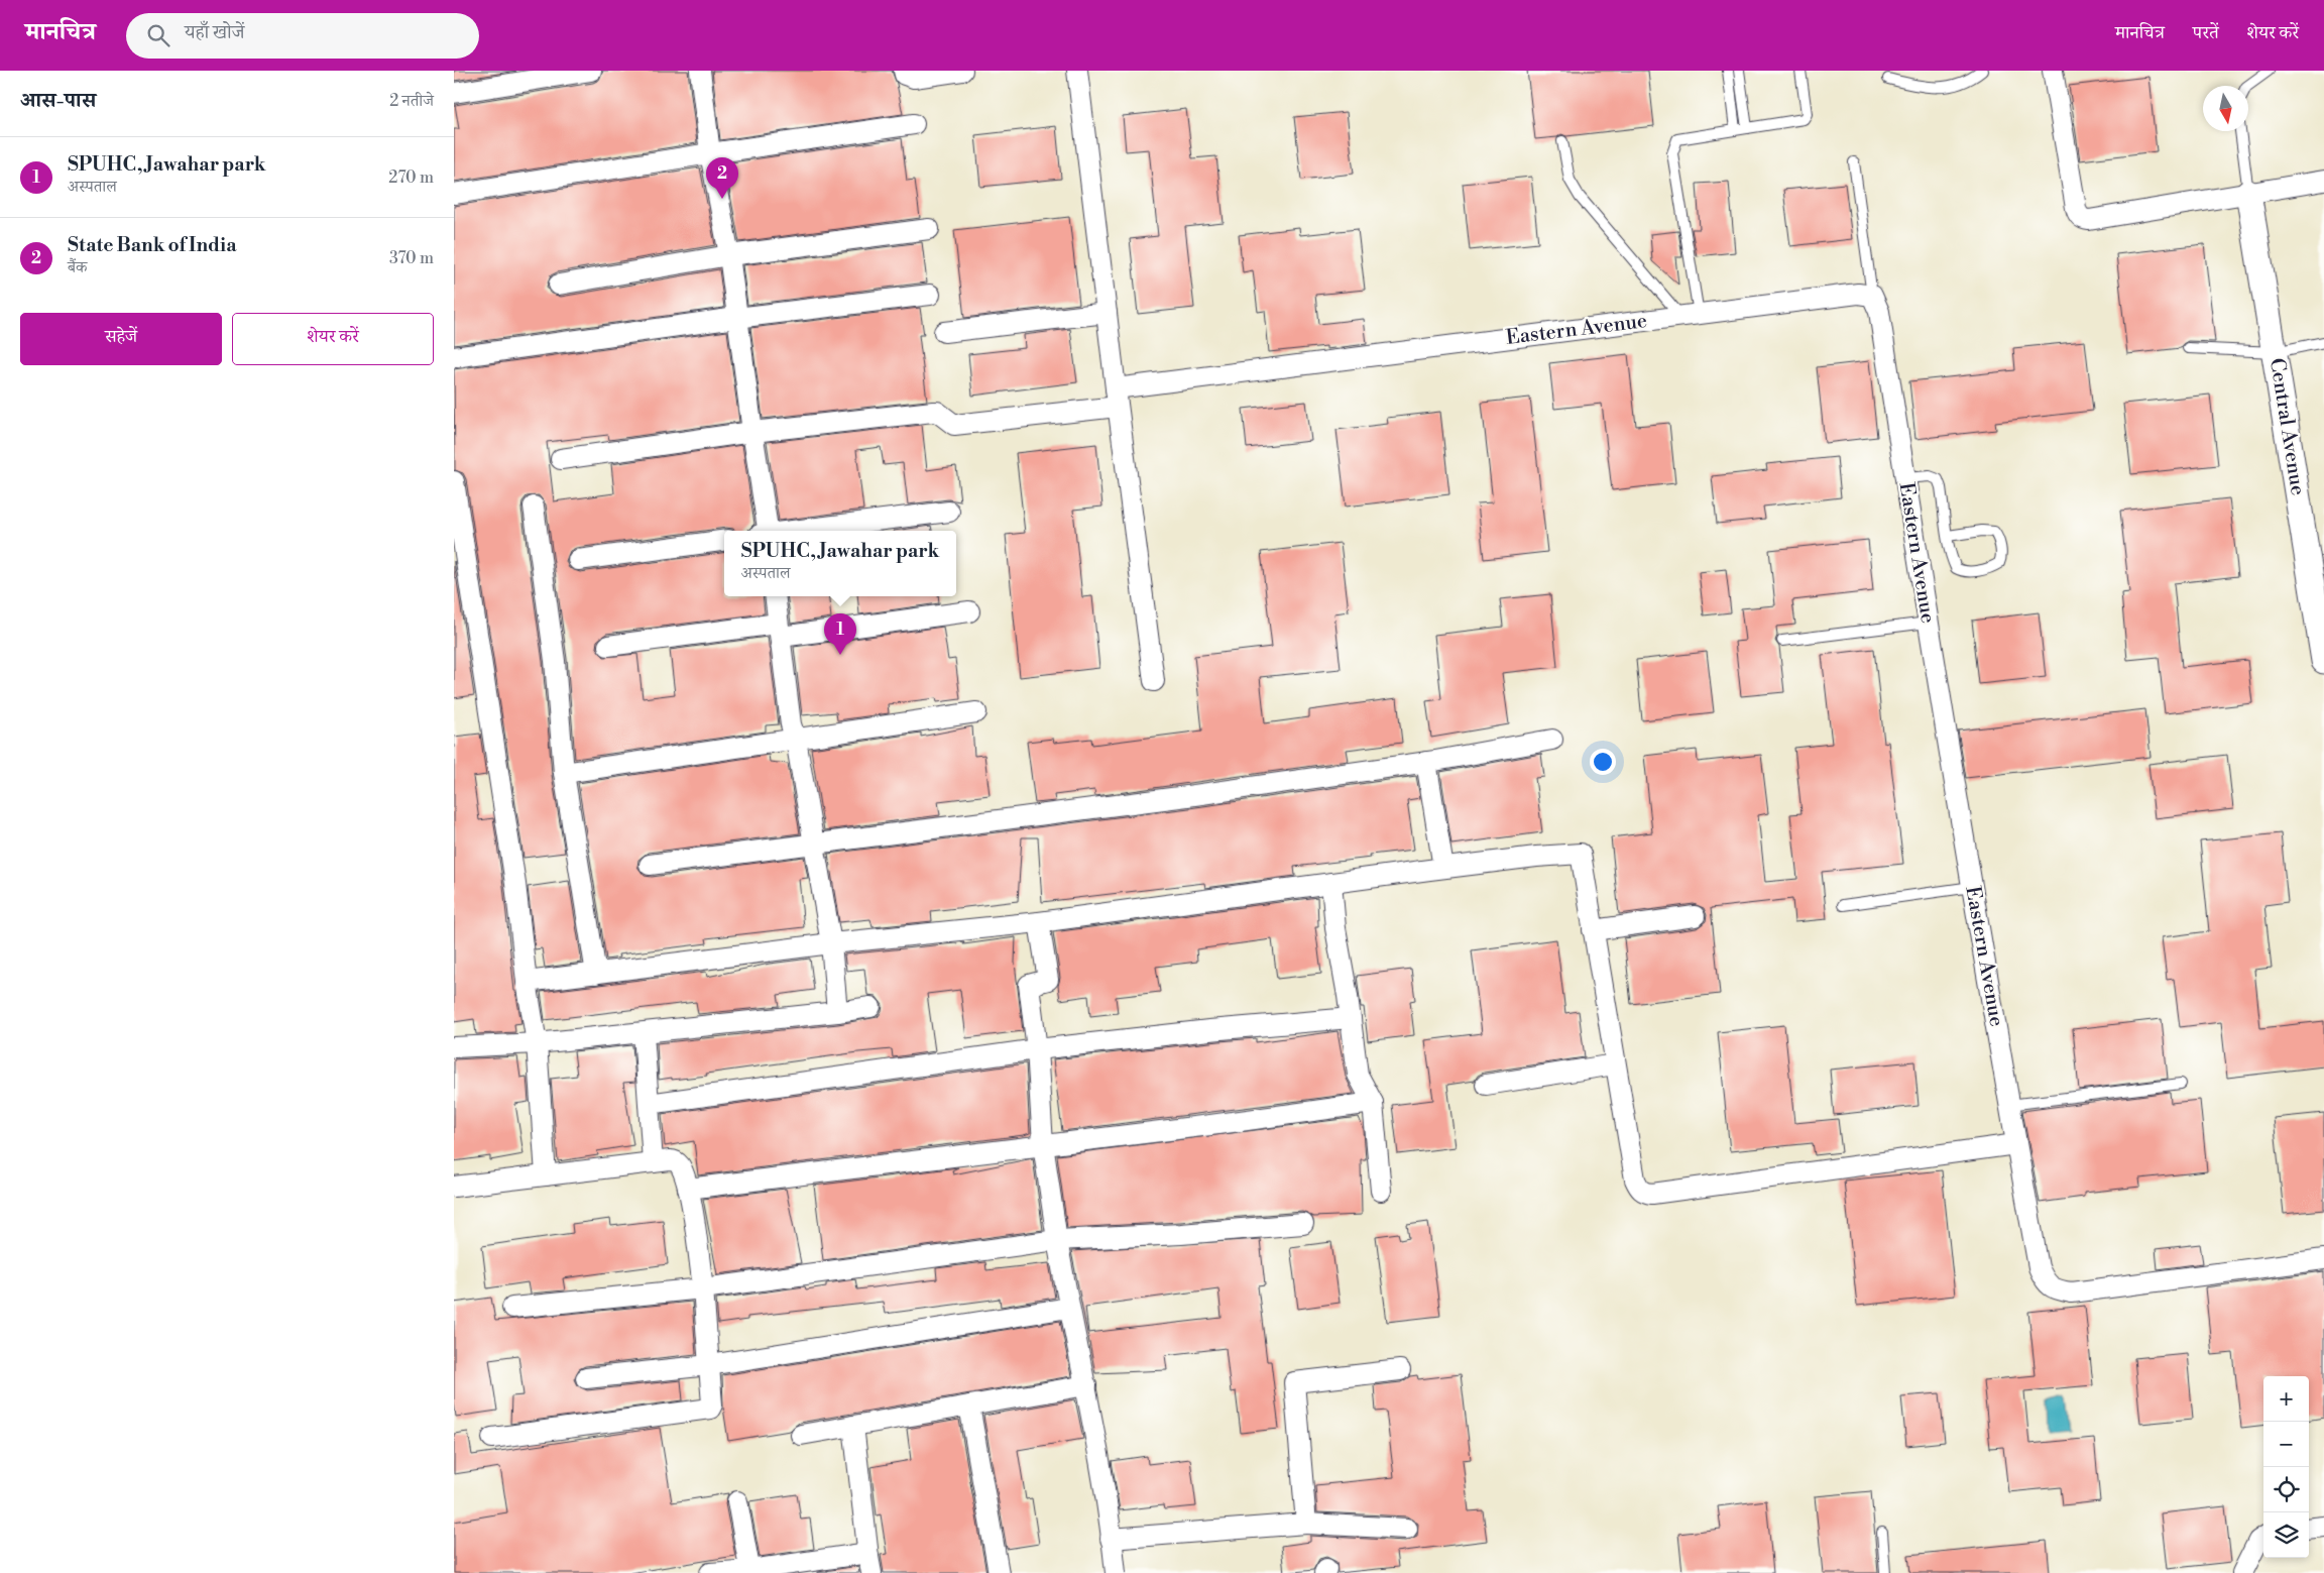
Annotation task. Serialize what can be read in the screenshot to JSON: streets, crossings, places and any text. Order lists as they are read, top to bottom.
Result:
{
  "streets": {
    "street": ["Eastern Avenue", "Central Avenue"]
  },
  "north": "bottom",
  "page": {
    "header": "मानचित्र",
    "search": "यहाँ खोजें",
    "nav": ["मानचित्र", "परतें", "शेयर करें"],
    "heading": ["आस-पास", "2 नतीजे"],
    "list": [
      {
        "mark": "1",
        "name": "SPUHC, Jawahar park",
        "note": "अस्पताल",
        "value": "270 m"
      },
      {
        "mark": "2",
        "name": "State Bank of India",
        "note": "बैंक",
        "value": "370 m"
      }
    ],
    "pins": ["2", "1"],
    "buttons": ["सहेजें", "शेयर करें"],
    "popup": ["SPUHC, Jawahar park", "अस्पताल"],
    "map_buttons": ["+", "−"]
  }
}
